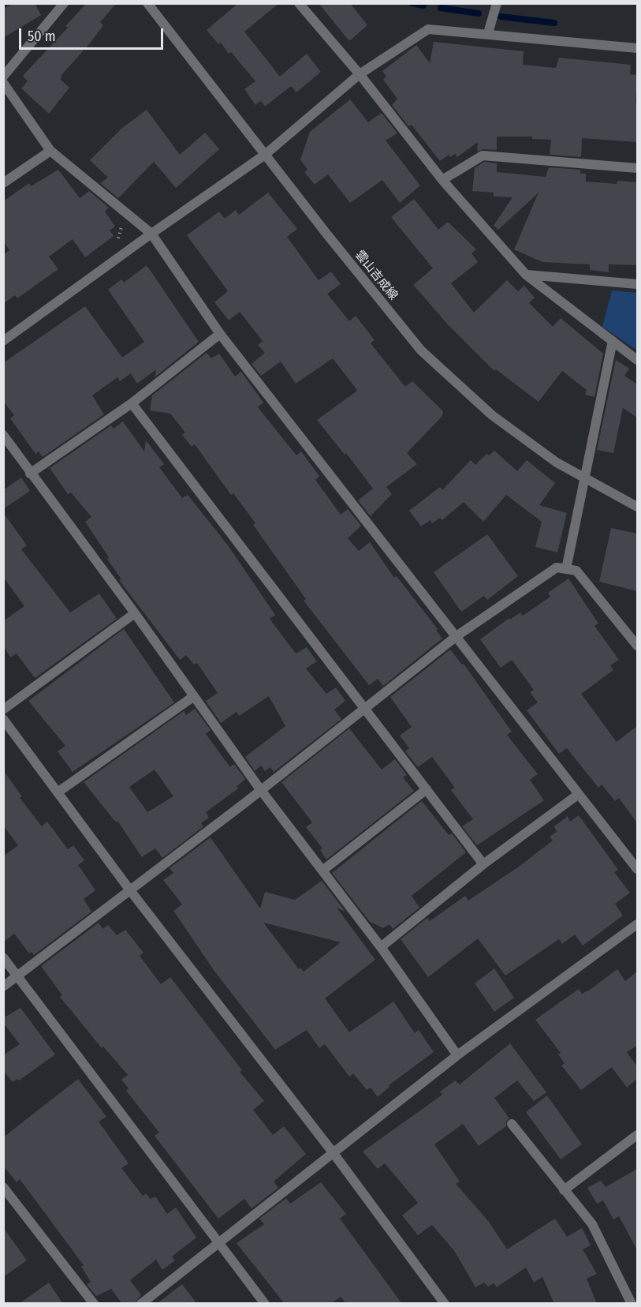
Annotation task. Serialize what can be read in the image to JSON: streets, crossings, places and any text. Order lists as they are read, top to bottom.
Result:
{
  "streets": {
    "street": ["雲山吉成線"]
  },
  "scale_bar": "50 m"
}
